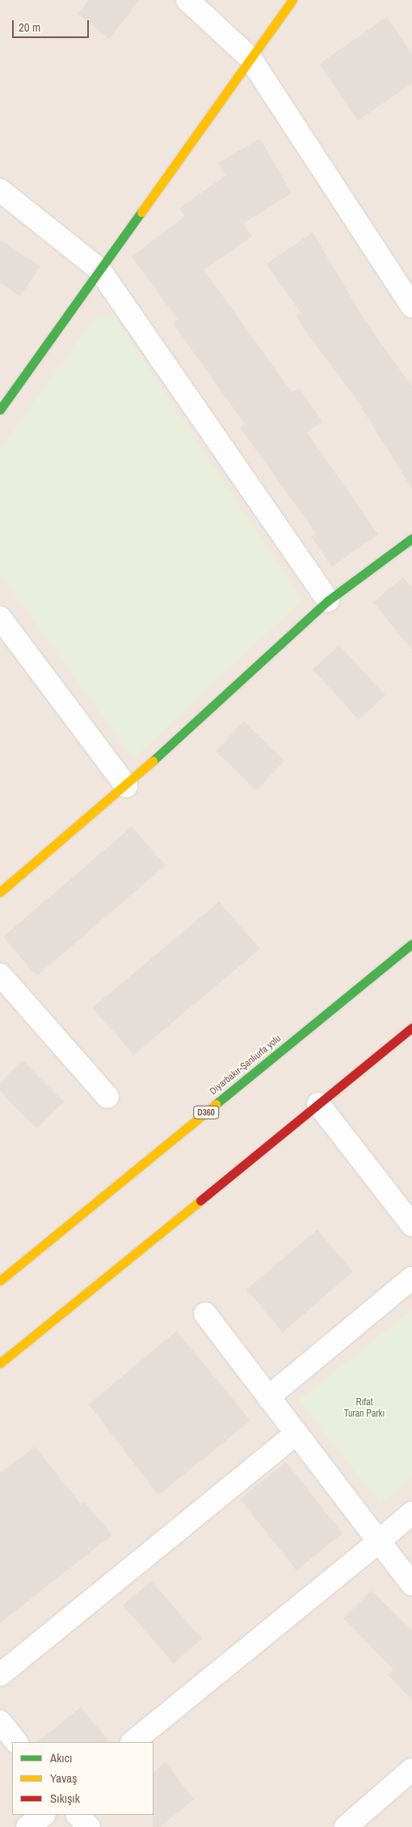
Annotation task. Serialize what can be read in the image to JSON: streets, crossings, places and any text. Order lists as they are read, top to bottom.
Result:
{
  "streets": {
    "main road": ["Diyarbakır-Şanlıurfa yolu", "D360"]
  },
  "parks": ["Rıfat Turan Parkı"],
  "legend": ["Akıcı", "Yavaş", "Sıkışık"],
  "scale_bar": "20 m"
}
